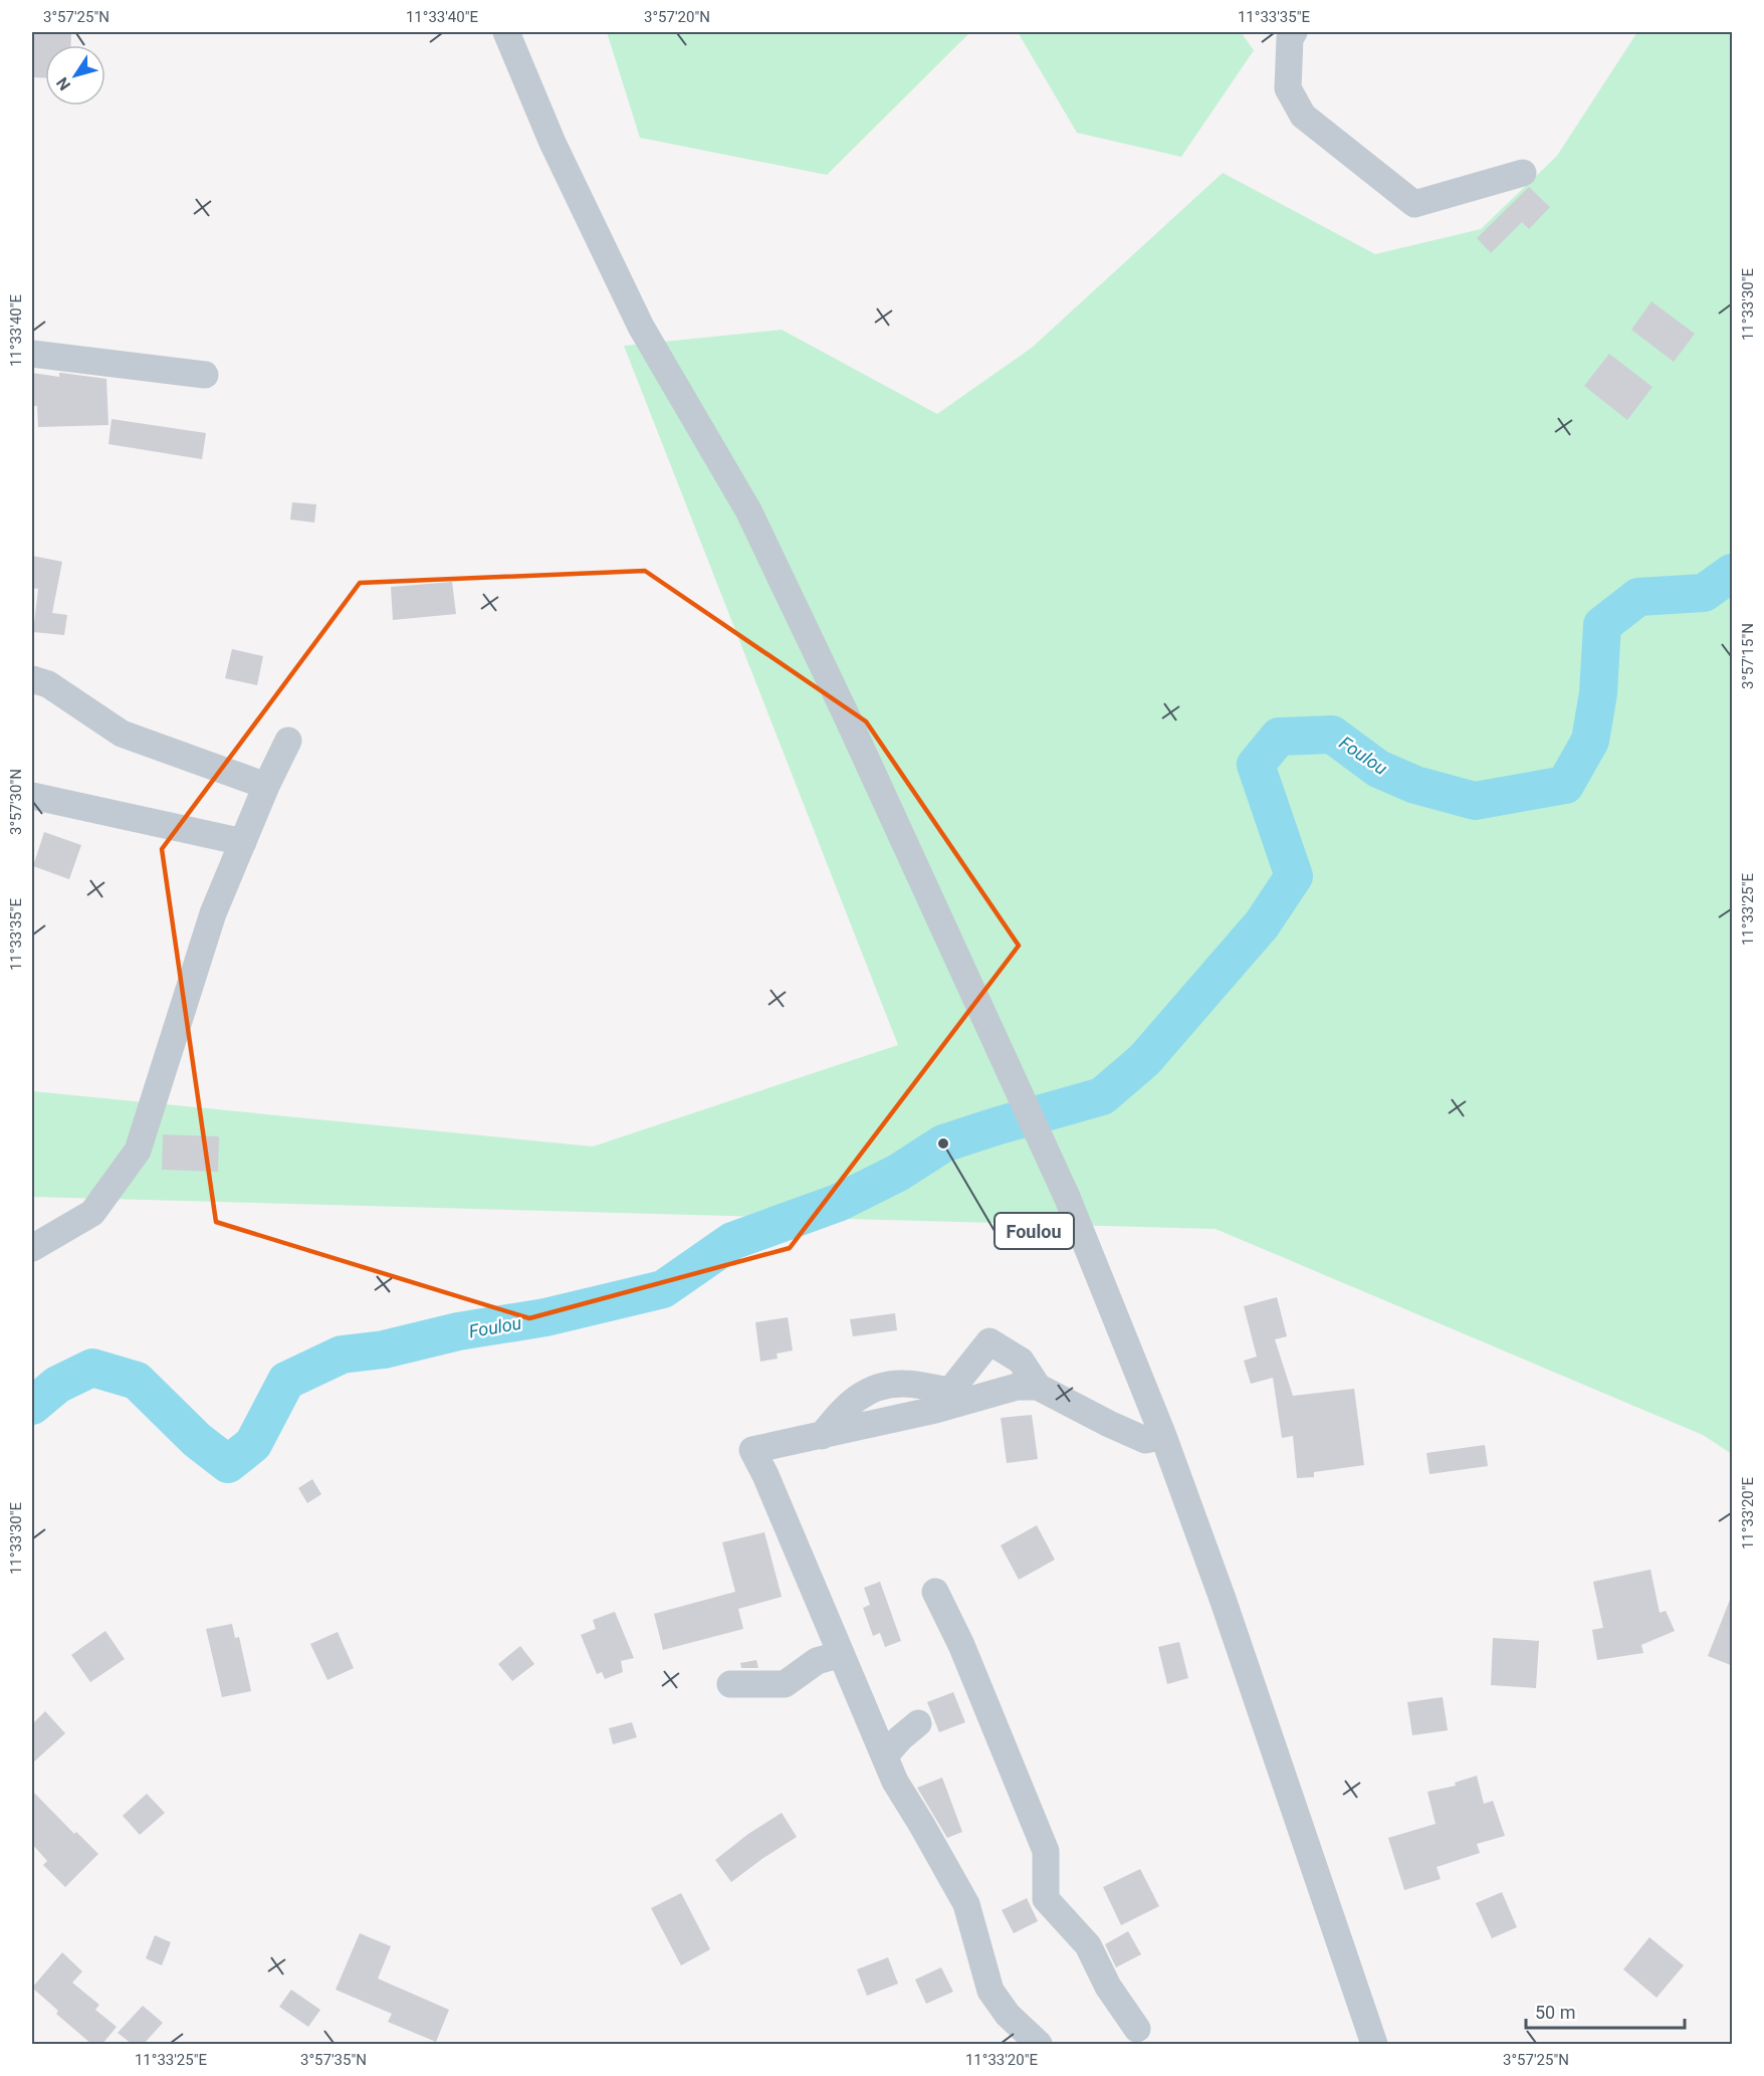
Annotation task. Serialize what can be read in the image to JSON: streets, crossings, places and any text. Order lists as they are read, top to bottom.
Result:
{
  "water": ["Foulou"],
  "places": ["Foulou"],
  "scale_bar": "50 m",
  "north": "bottom left",
  "coordinates": [
    "3°57'25\"N",
    "11°33'40\"E",
    "3°57'20\"N",
    "11°33'35\"E",
    "11°33'30\"E",
    "3°57'15\"N",
    "3°57'30\"N",
    "11°33'25\"E",
    "11°33'20\"E",
    "3°57'35\"N"
  ]
}
